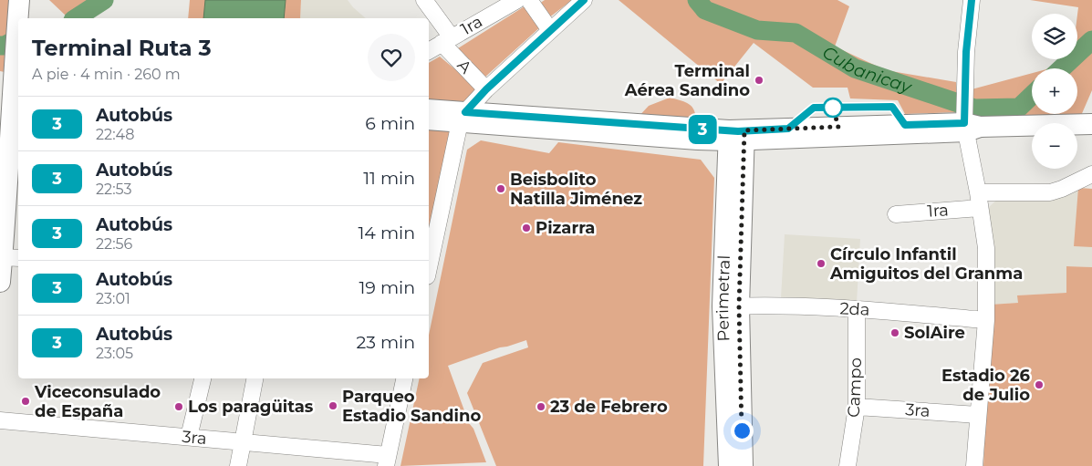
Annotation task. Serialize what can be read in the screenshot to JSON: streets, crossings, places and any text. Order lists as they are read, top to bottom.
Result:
{
  "streets": {
    "main road": ["Perimetral"],
    "street": [
      "1ra",
      "A",
      "2da",
      "Campo",
      "3ra"
    ]
  },
  "crossings": [
    ["1ra", "A"],
    ["Perimetral", "2da"],
    ["2da", "Campo"],
    ["Campo", "3ra"]
  ],
  "water": ["Cubanicay"],
  "places": [
    "Terminal Aérea Sandino",
    "Beisbolito Natilla Jiménez",
    "Pizarra",
    "Círculo Infantil Amiguitos del Granma",
    "SolAire",
    "Estadio 26 de Julio",
    "Viceconsulado de España",
    "Parqueo Estadio Sandino",
    "Los paragüitas",
    "23 de Febrero"
  ],
  "lines": ["bus line 3"],
  "page": {
    "on_map": "3",
    "map_buttons": ["+", "−"],
    "heading": ["Terminal Ruta 3", "A pie · 4 min · 260 m"],
    "list": [
      {
        "mark": "3",
        "name": "Autobús",
        "note": "22:48",
        "value": "6 min"
      },
      {
        "mark": "3",
        "name": "Autobús",
        "note": "22:53",
        "value": "11 min"
      },
      {
        "mark": "3",
        "name": "Autobús",
        "note": "22:56",
        "value": "14 min"
      },
      {
        "mark": "3",
        "name": "Autobús",
        "note": "23:01",
        "value": "19 min"
      },
      {
        "mark": "3",
        "name": "Autobús",
        "note": "23:05",
        "value": "23 min"
      }
    ]
  }
}
